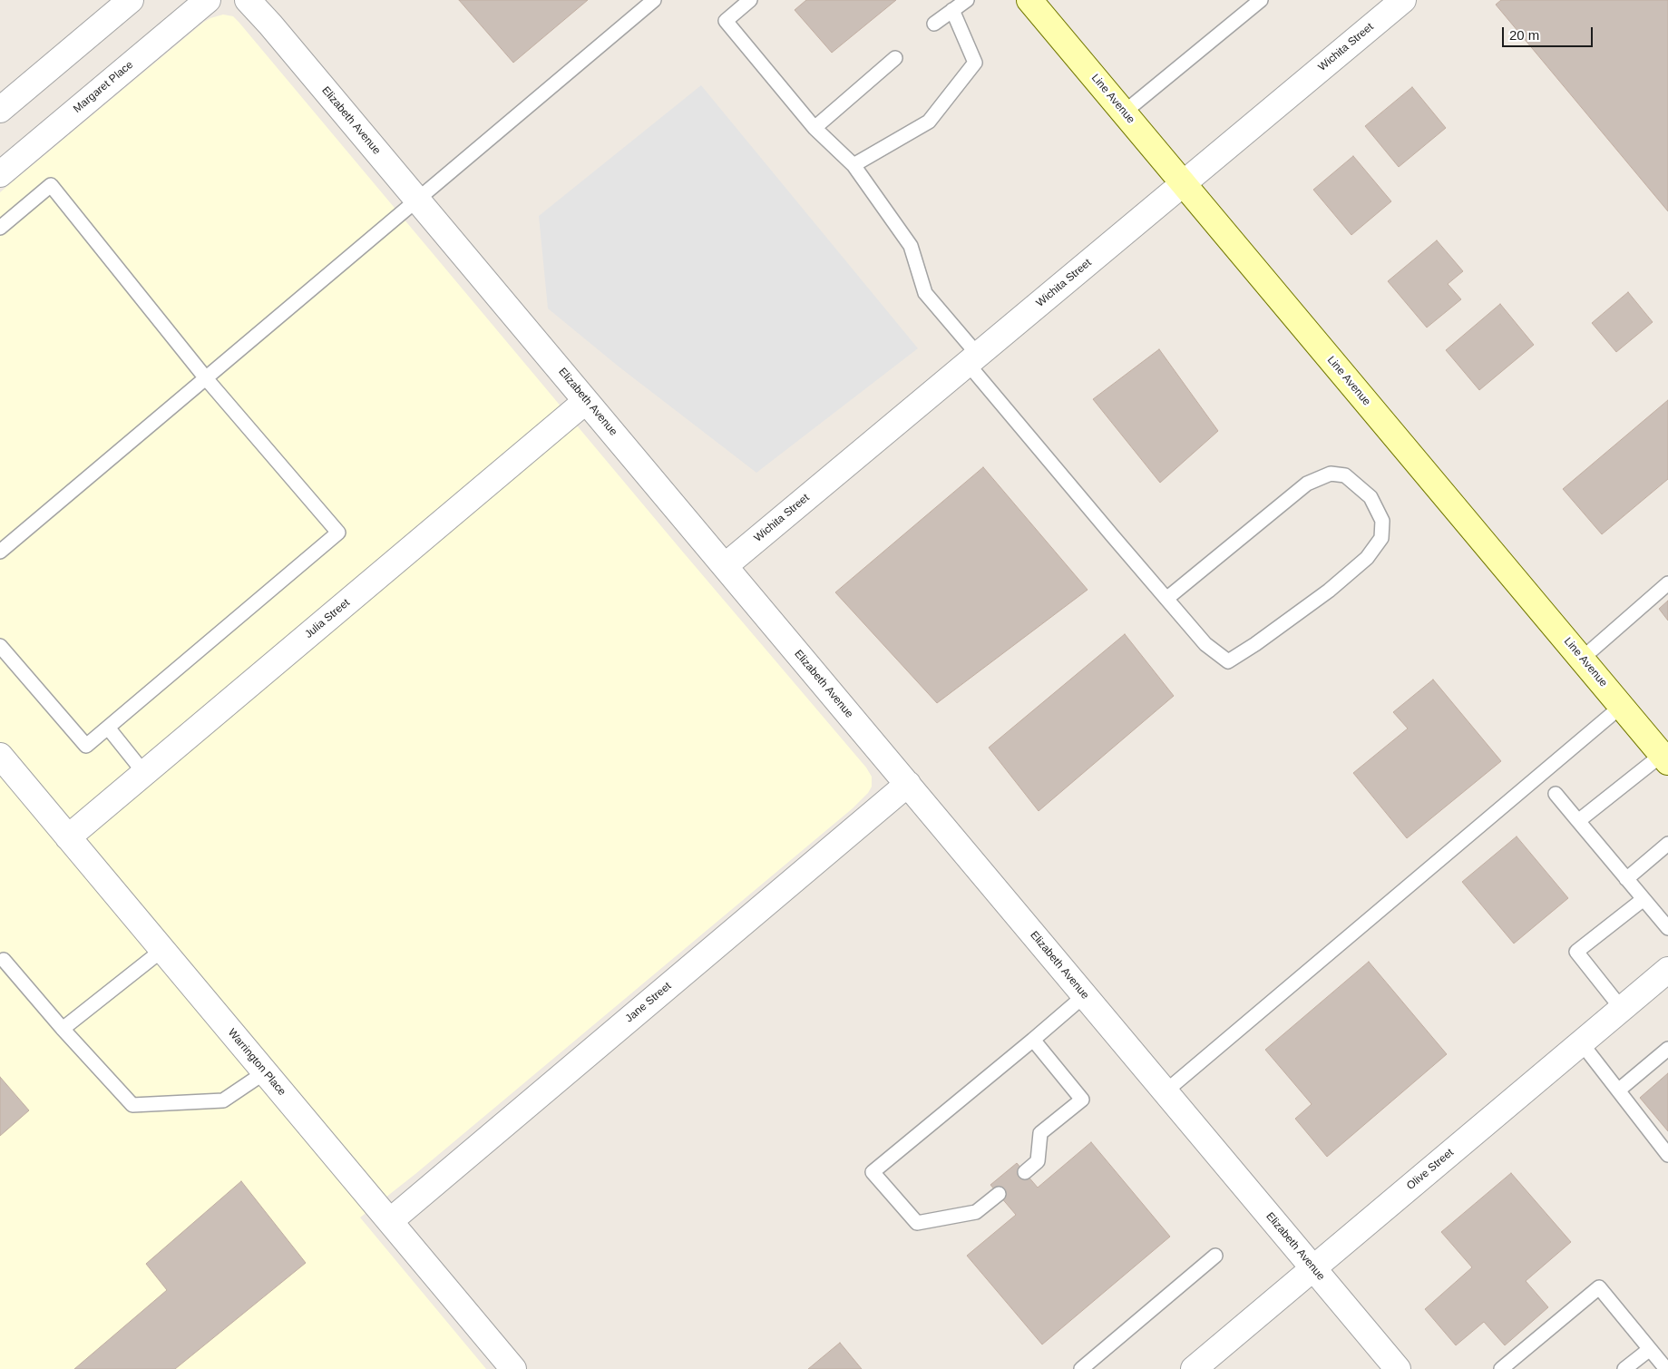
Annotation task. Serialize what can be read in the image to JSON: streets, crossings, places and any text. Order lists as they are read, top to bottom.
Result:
{
  "streets": {
    "main road": ["Line Avenue"],
    "street": [
      "Wichita Street",
      "Margaret Place",
      "Elizabeth Avenue",
      "Julia Street",
      "Jane Street",
      "Warrington Place",
      "Olive Street"
    ]
  },
  "crossings": [
    ["Wichita Street", "Line Avenue"],
    ["Wichita Street", "Elizabeth Avenue"],
    ["Elizabeth Avenue", "Julia Street"],
    ["Elizabeth Avenue", "Jane Street"],
    ["Elizabeth Avenue", "Olive Street"],
    ["Julia Street", "Warrington Place"],
    ["Jane Street", "Warrington Place"]
  ],
  "scale_bar": "20 m"
}
